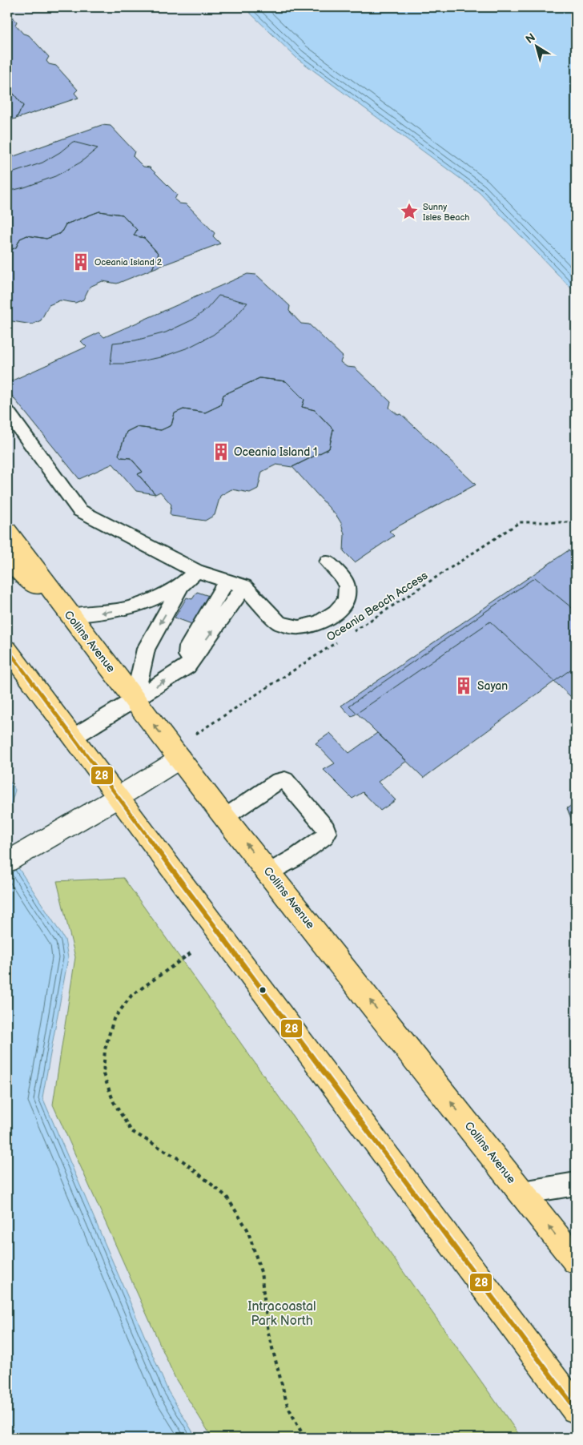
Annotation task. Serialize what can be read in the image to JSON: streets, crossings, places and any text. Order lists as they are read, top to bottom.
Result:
{
  "streets": {
    "main road": ["Collins Avenue"],
    "path": ["Oceania Beach Access"]
  },
  "parks": ["Intracoastal Park North"],
  "places": {
    "place": ["Sunny Isles Beach"],
    "building": ["Oceania Island 2", "Oceania Island 1", "Sayan"]
  },
  "lines": ["transit line 28"],
  "north": "top left"
}
